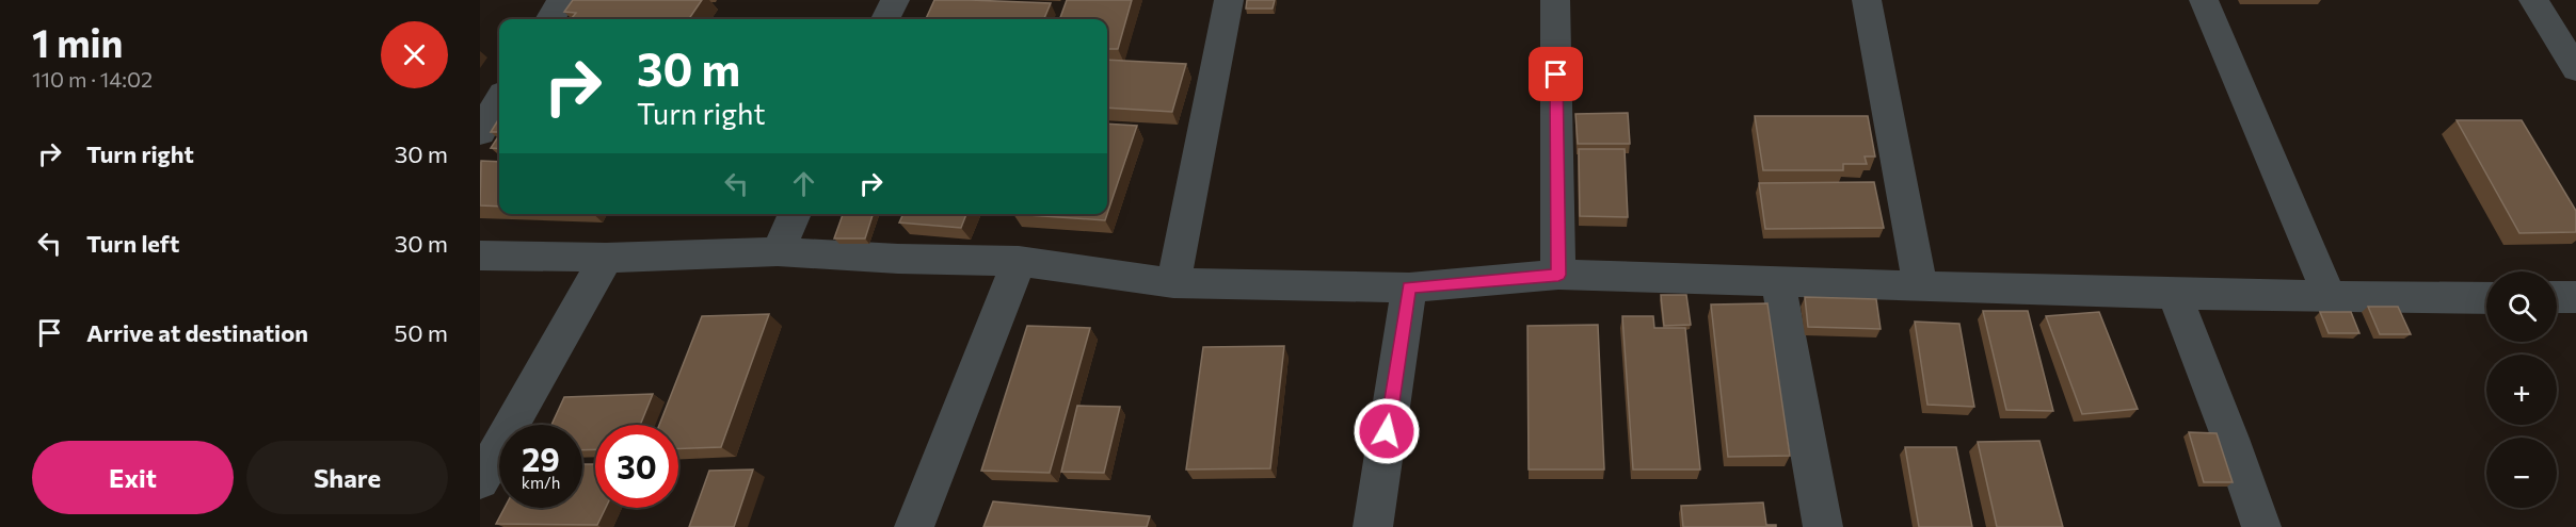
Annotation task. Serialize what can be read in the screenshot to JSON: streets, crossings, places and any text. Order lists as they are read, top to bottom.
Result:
{
  "page": {
    "heading": ["1 min", "110 m · 14:02"],
    "turn": ["30 m", "Turn right"],
    "list": [
      {
        "name": "Turn right",
        "value": "30 m"
      },
      {
        "name": "Turn left",
        "value": "30 m"
      },
      {
        "name": "Arrive at destination",
        "value": "50 m"
      }
    ],
    "map_buttons": ["+", "−"],
    "speed": "29 km/h",
    "limit": "30",
    "buttons": ["Exit", "Share"]
  }
}
